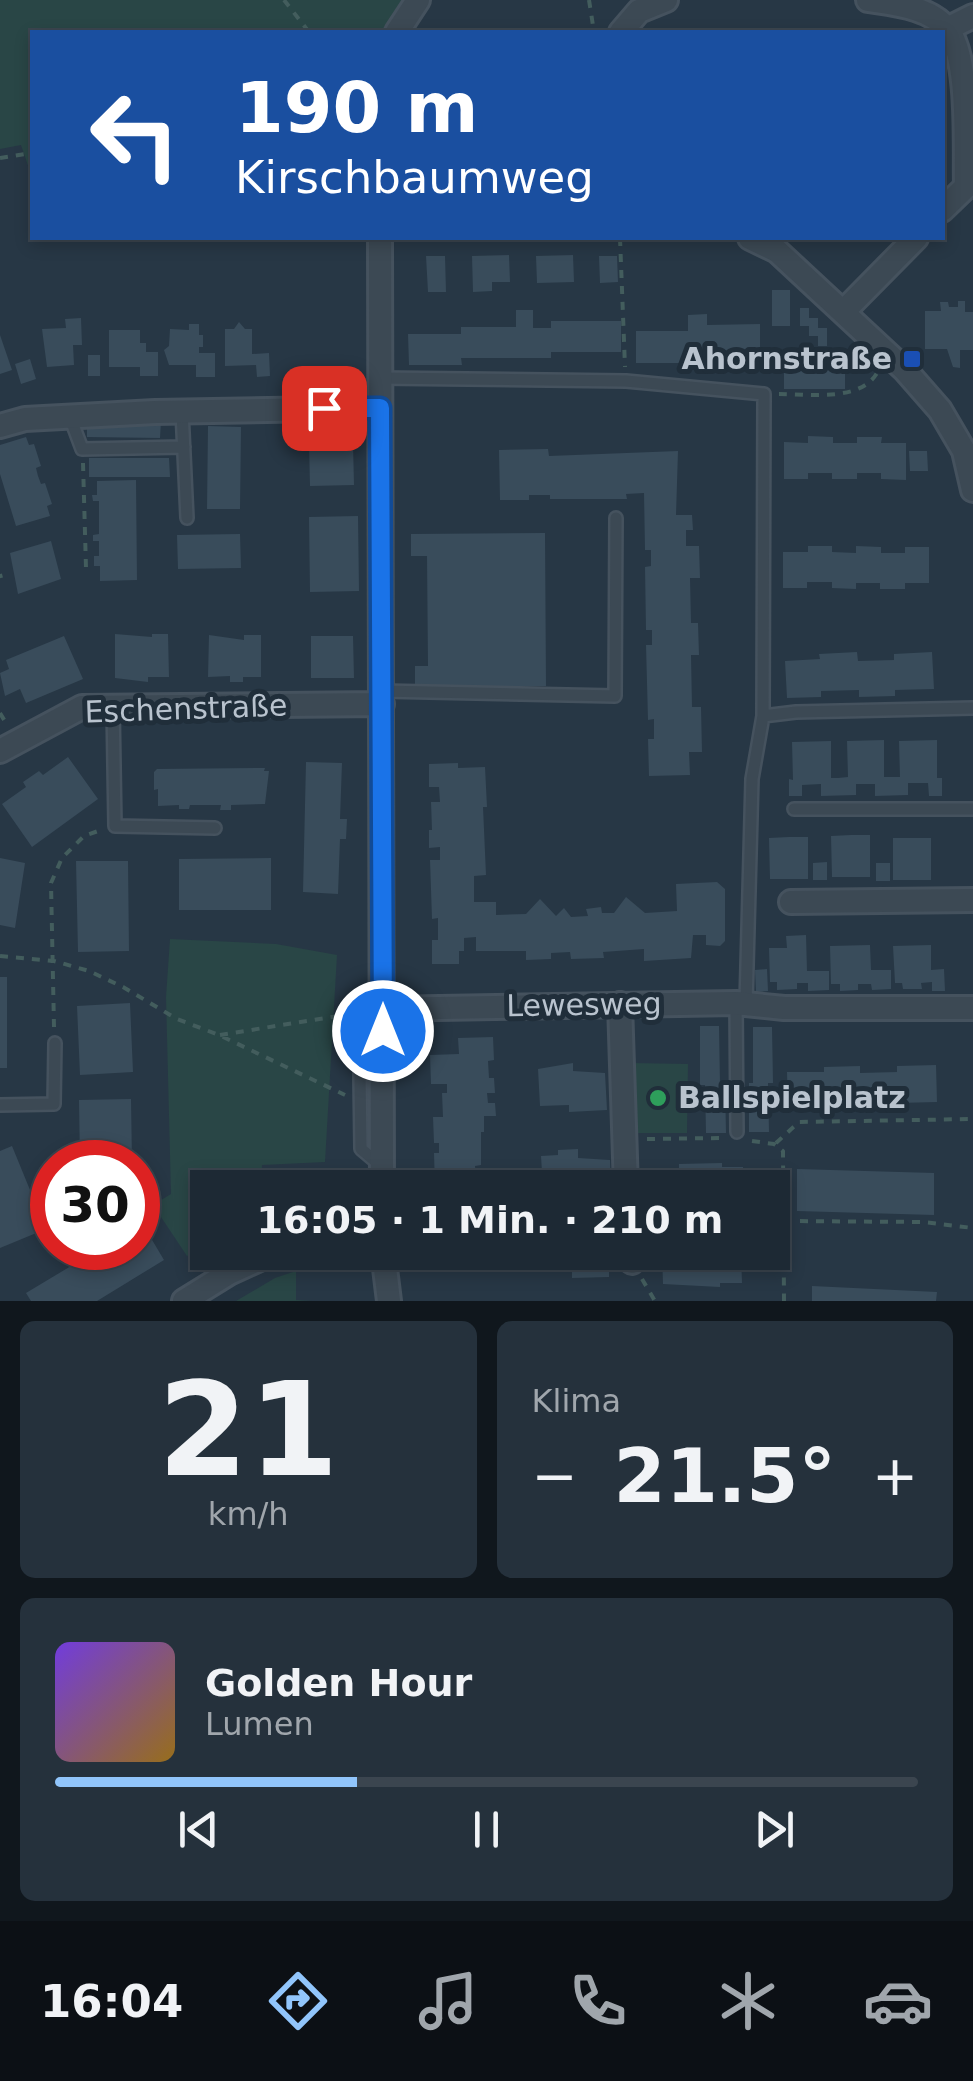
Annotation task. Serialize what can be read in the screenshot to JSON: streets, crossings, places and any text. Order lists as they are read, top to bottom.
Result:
{
  "streets": {
    "street": ["Eschenstraße", "Lewesweg"]
  },
  "places": {
    "transit": ["Ahornstraße"],
    "other": ["Ballspielplatz"]
  },
  "page": {
    "turn": ["190 m", "Kirschbaumweg"],
    "limit": "30",
    "trip": "16:05 · 1 Min. · 210 m",
    "tile": [
      ["21", "km/h"],
      "Klima"
    ],
    "heat": ["−", "21.5°", "+"],
    "song": ["Golden Hour", "Lumen"],
    "tabs": "16:04"
  }
}
